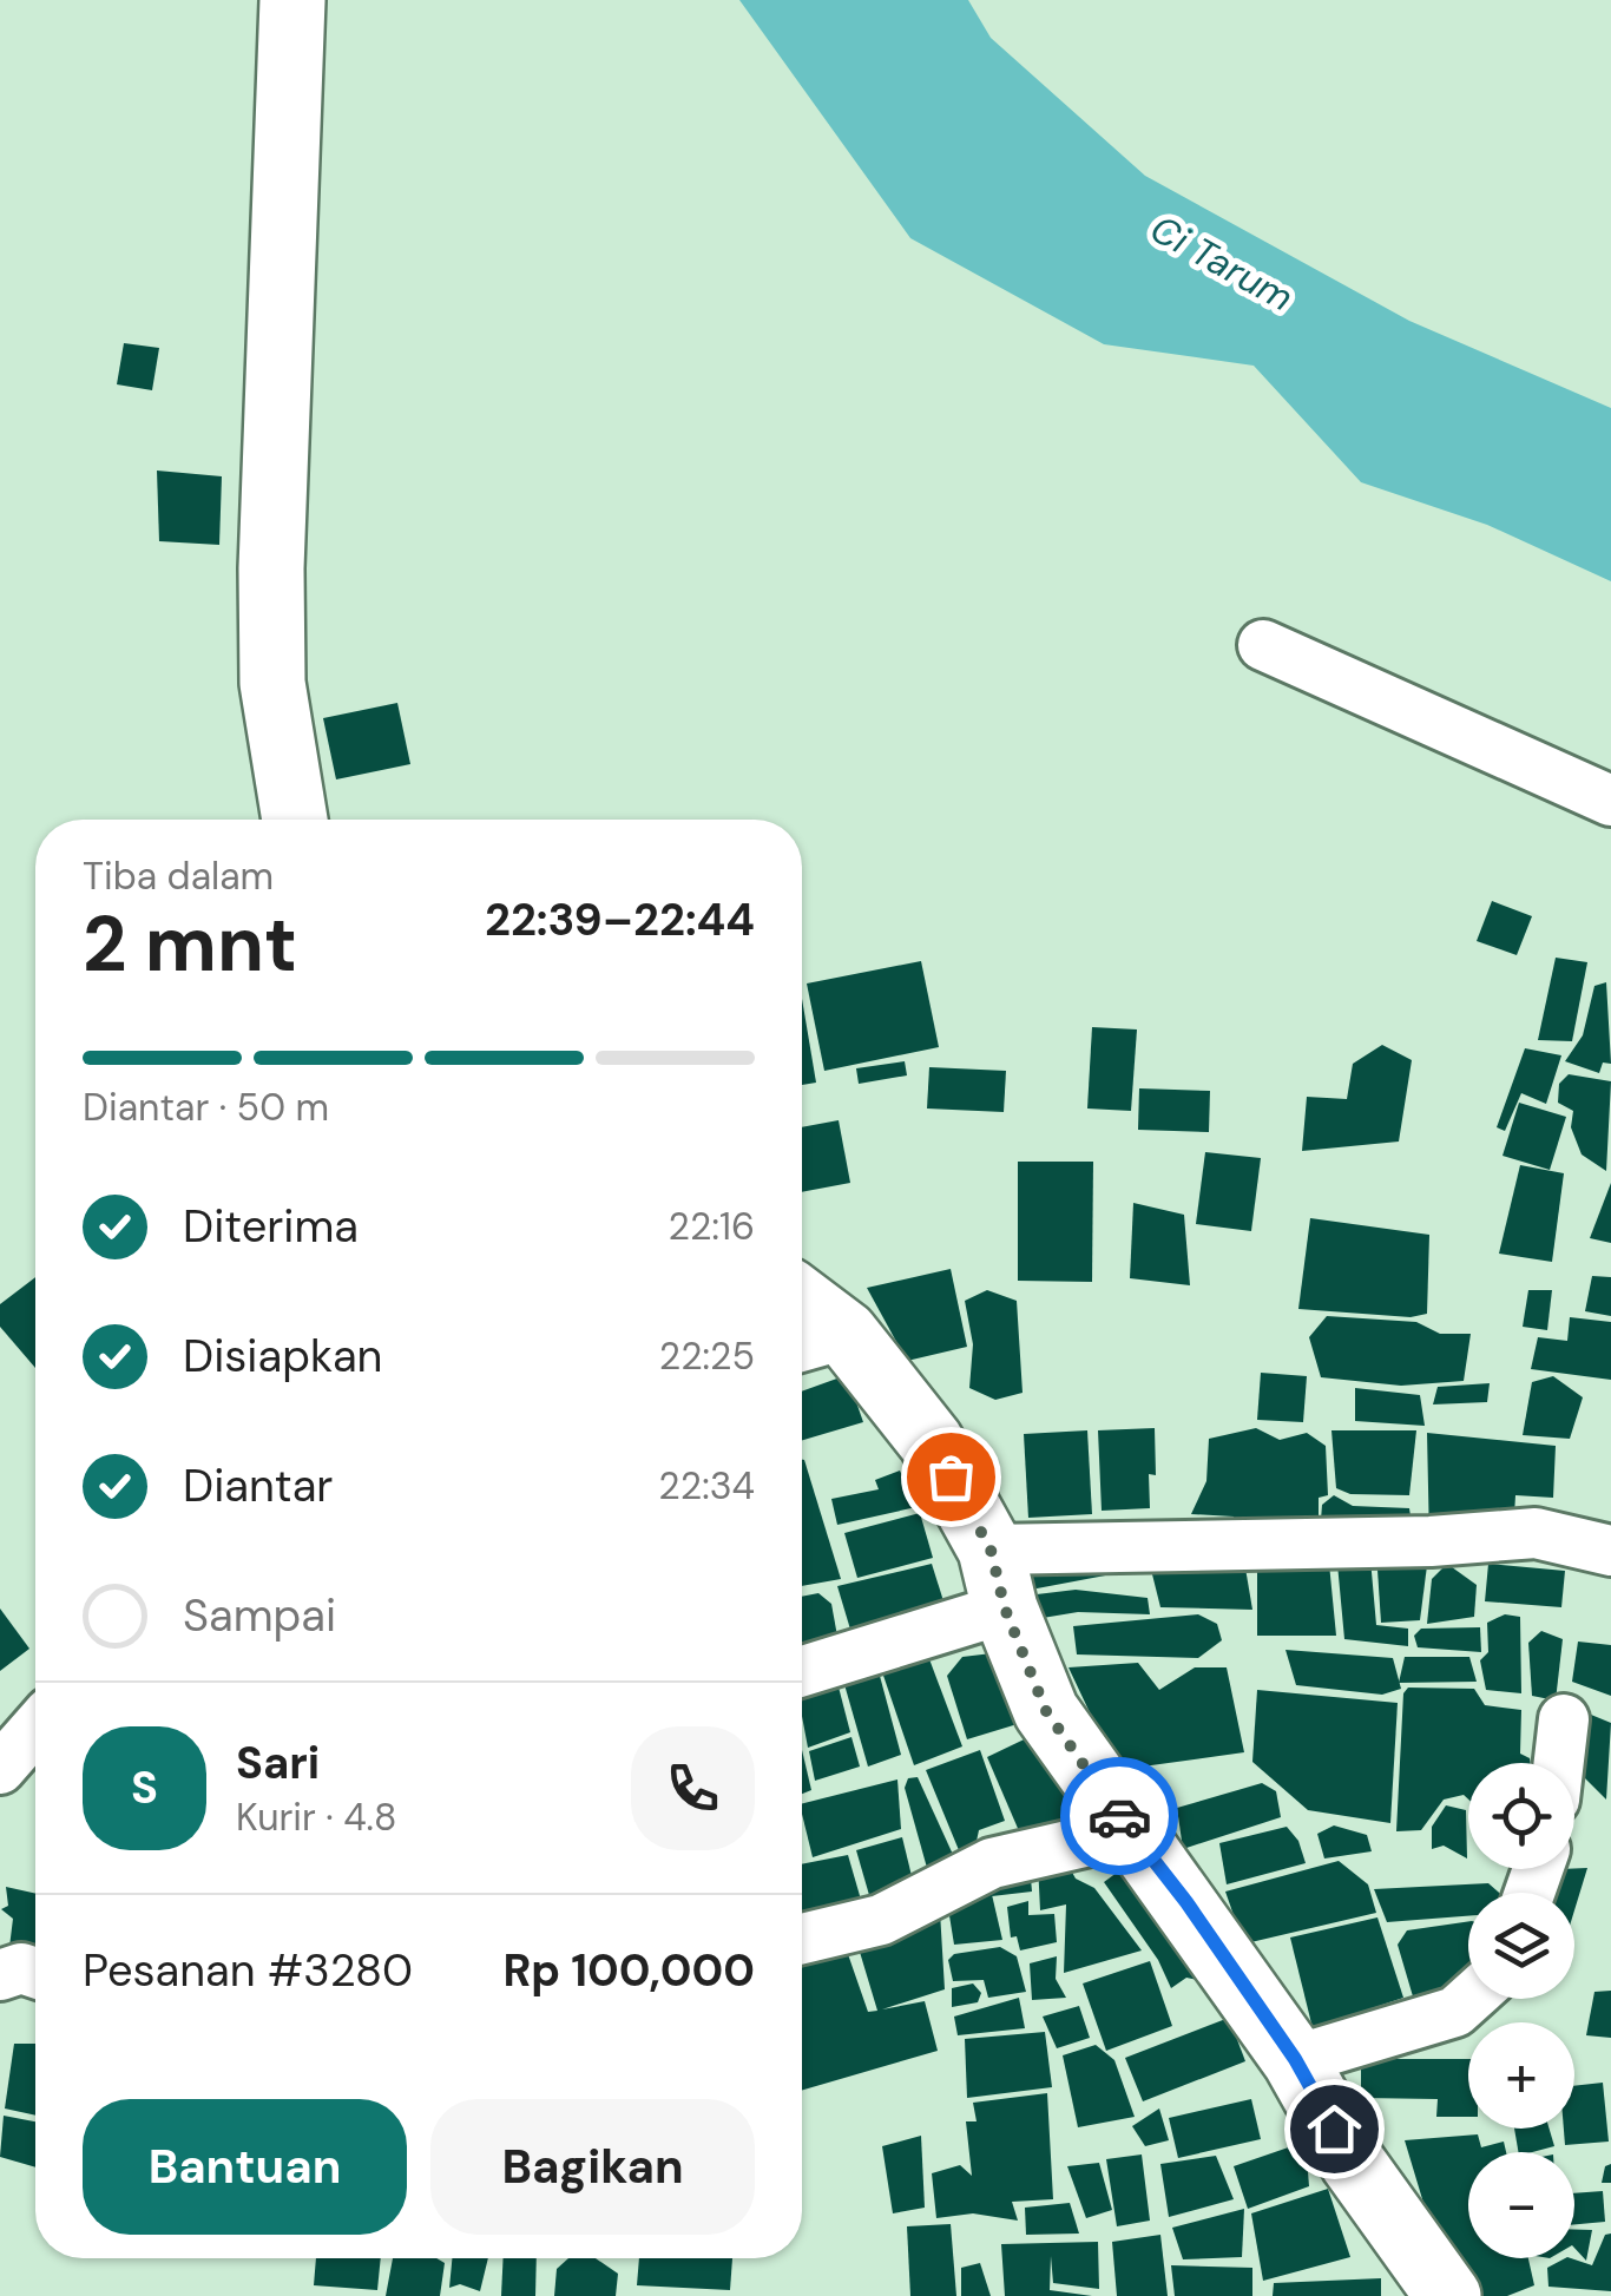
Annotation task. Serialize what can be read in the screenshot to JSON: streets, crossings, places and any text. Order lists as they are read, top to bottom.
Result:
{
  "water": ["Ci Tarum"],
  "page": {
    "heading": ["2 mnt", "Tiba dalam", "22:39–22:44"],
    "panel": [
      "Sari",
      "Kurir · 4.8",
      "Pesanan #3280",
      "Rp 100,000"
    ],
    "bar": "Diantar · 50 m",
    "list": [
      ["Diterima", "22:16"],
      ["Disiapkan", "22:25"],
      ["Diantar", "22:34"],
      "Sampai"
    ],
    "round": "S",
    "map_buttons": ["+", "−"],
    "buttons": ["Bantuan", "Bagikan"]
  }
}
